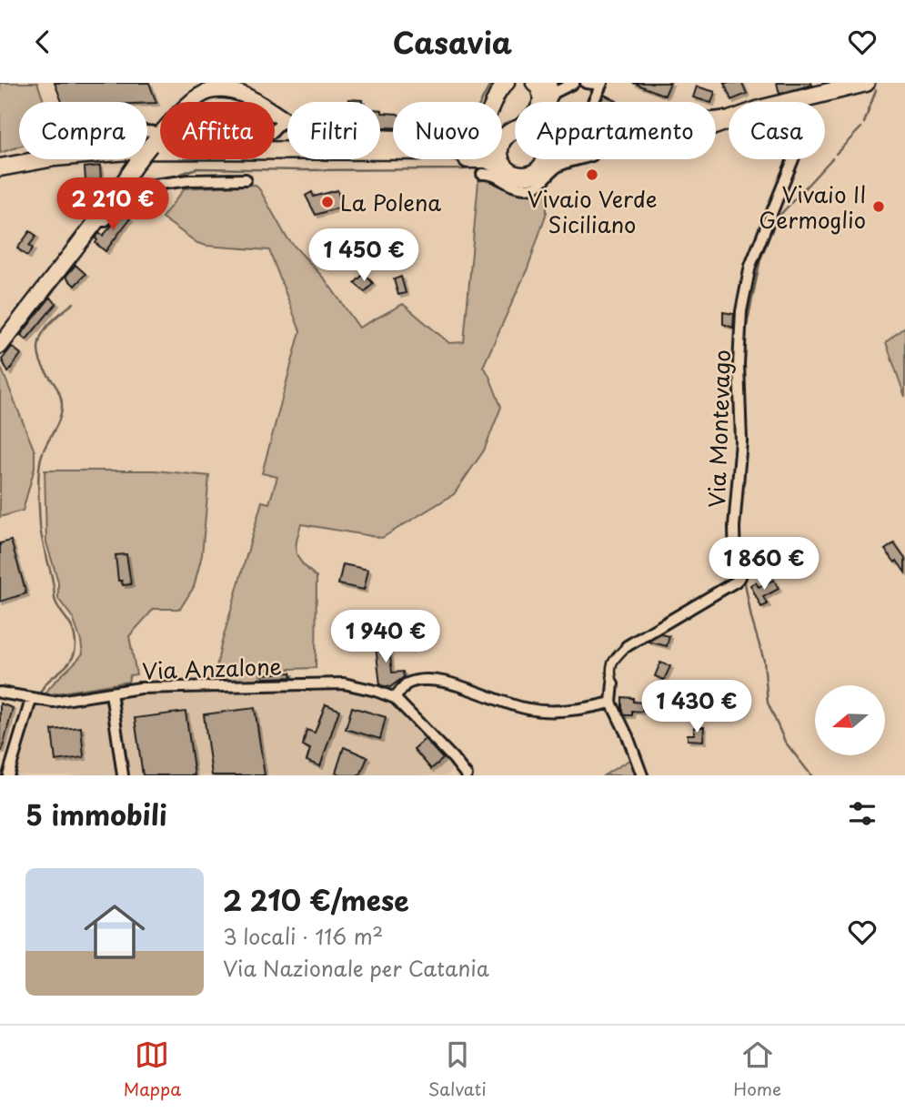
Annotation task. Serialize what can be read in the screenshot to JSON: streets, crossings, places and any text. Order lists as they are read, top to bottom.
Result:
{
  "streets": {
    "street": ["Via Montevago", "Via Anzalone"]
  },
  "places": ["Vivaio Verde Siciliano", "La Polena", "Vivaio Il Germoglio"],
  "north": "left",
  "page": {
    "header": "Casavia",
    "chip": [
      "Compra",
      "Affitta",
      "Filtri",
      "Nuovo",
      "Appartamento",
      "Casa"
    ],
    "price": [
      "2 210 €",
      "1 450 €",
      "1 860 €",
      "1 940 €",
      "1 430 €"
    ],
    "heading": "5 immobili",
    "list": [
      {
        "name": "2 210 €/mese",
        "note": "3 locali · 116 m² · Via Nazionale per Catania"
      }
    ],
    "tabs": ["Mappa", "Salvati", "Home"]
  }
}
